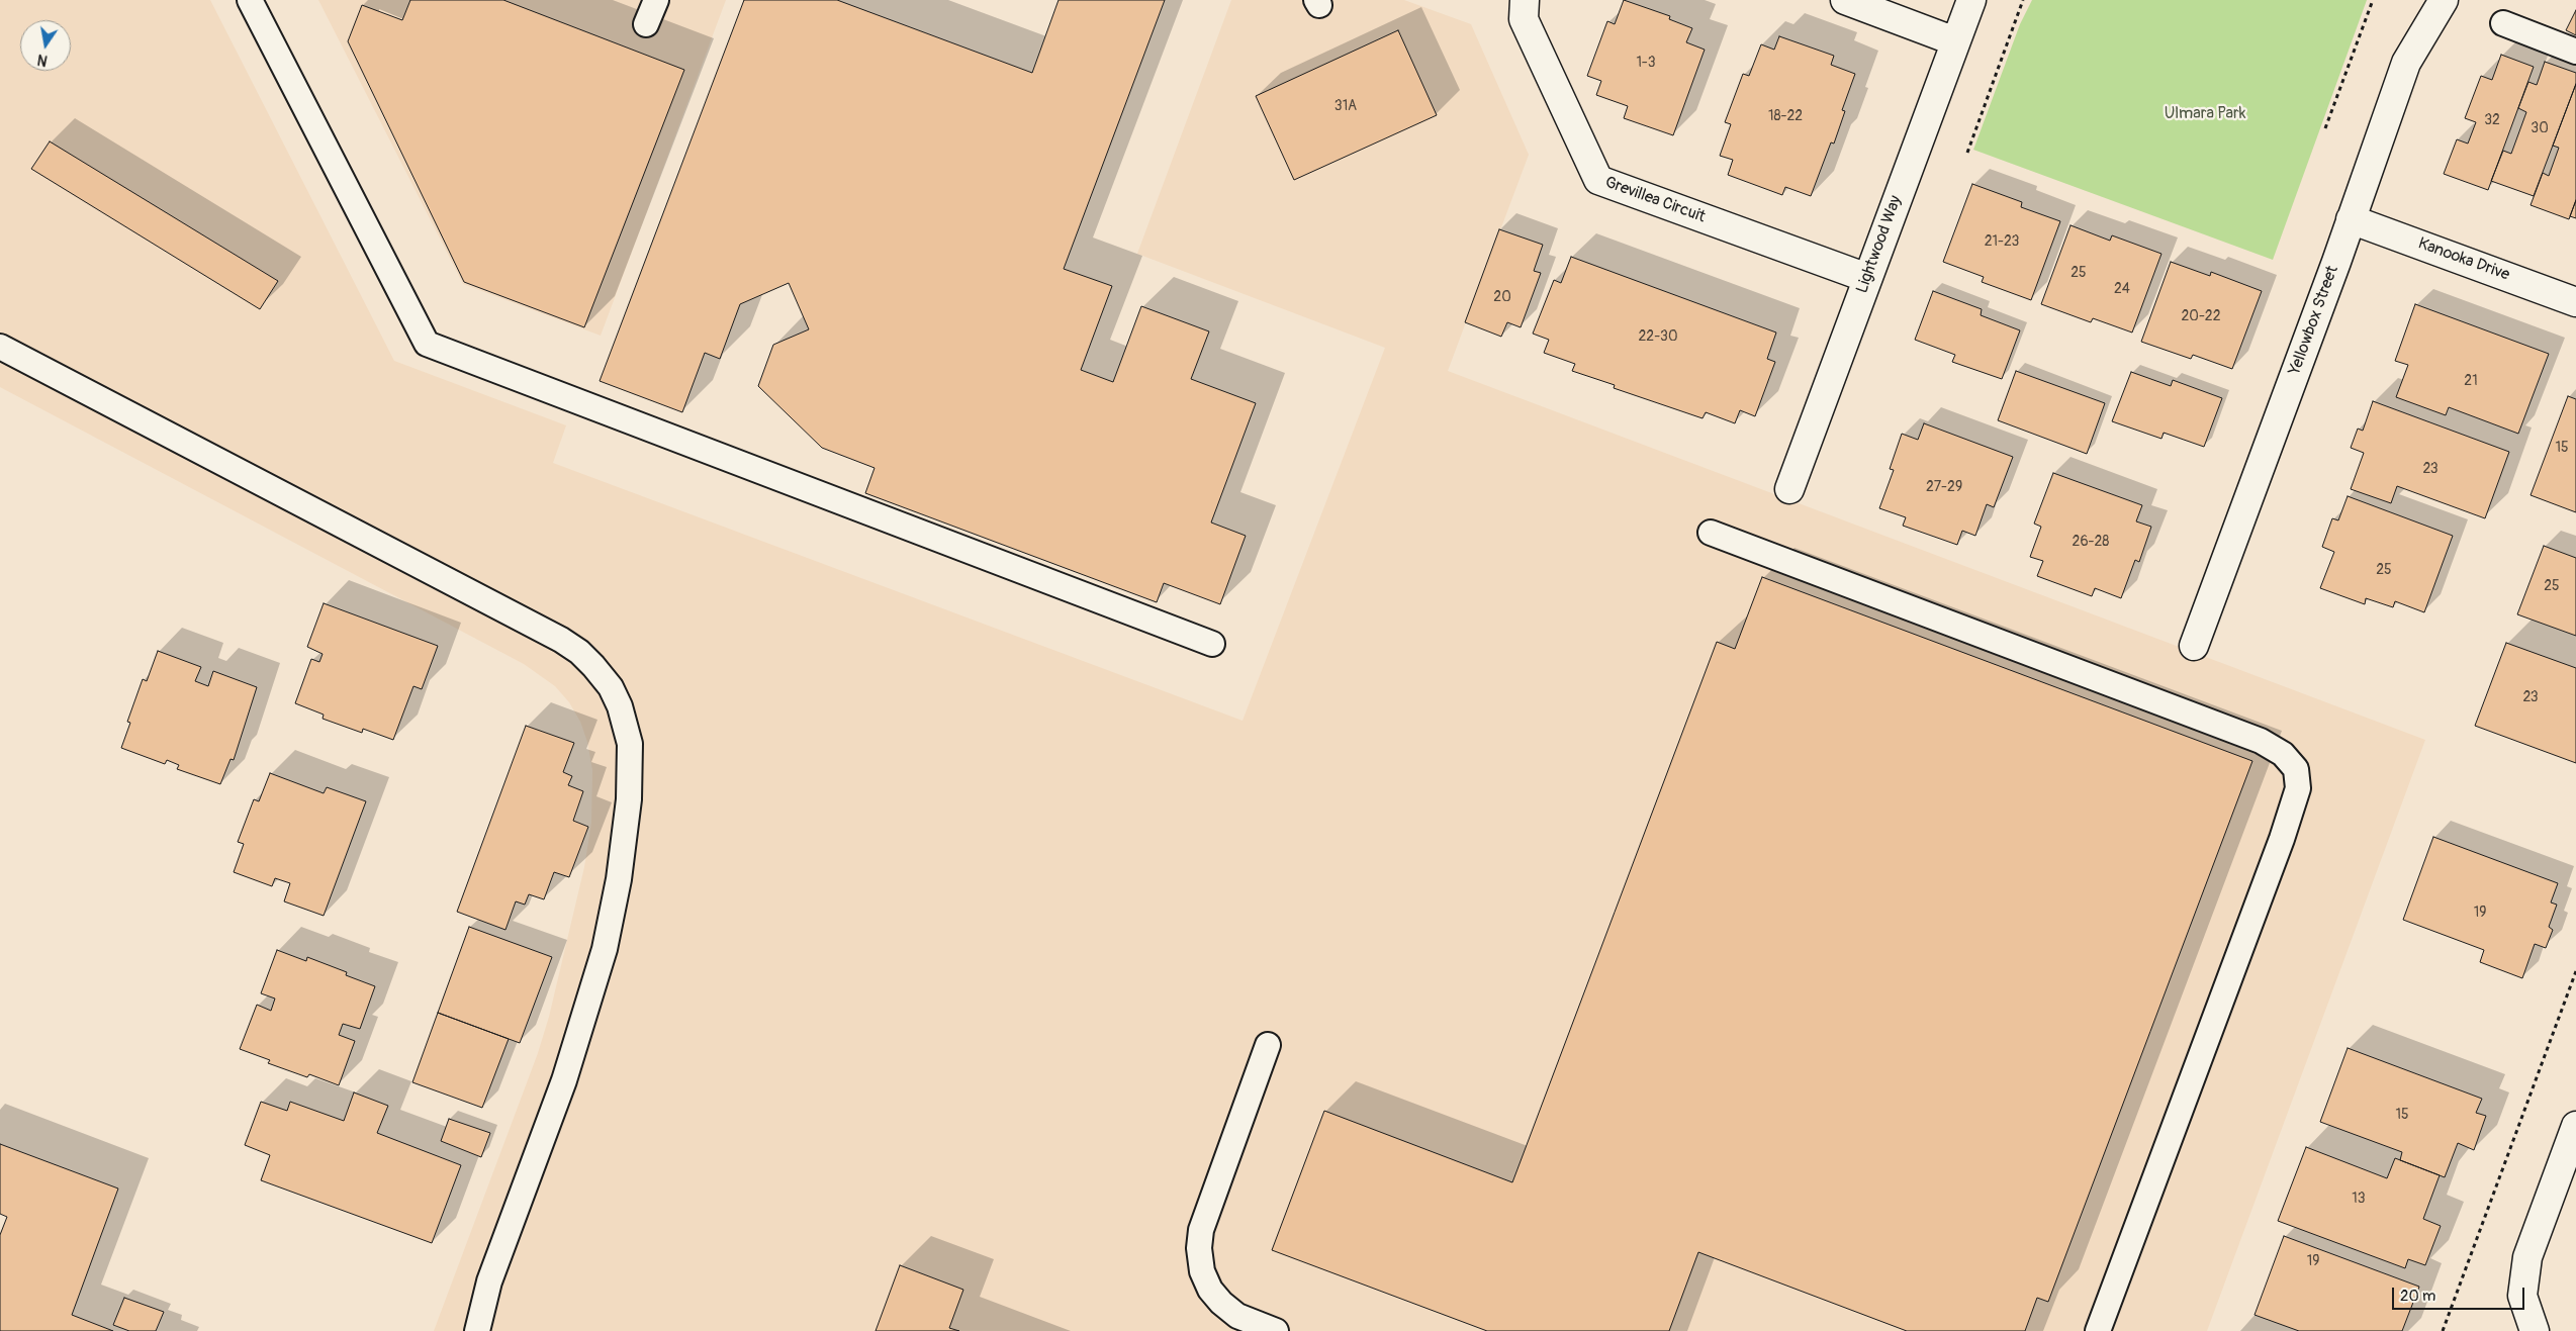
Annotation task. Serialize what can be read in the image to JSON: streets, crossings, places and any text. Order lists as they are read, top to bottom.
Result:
{
  "streets": {
    "street": [
      "Grevillea Circuit",
      "Lightwood Way",
      "Kanooka Drive",
      "Yellowbox Street"
    ]
  },
  "crossings": [
    ["Grevillea Circuit", "Lightwood Way"],
    ["Kanooka Drive", "Yellowbox Street"]
  ],
  "parks": ["Ulmara Park"],
  "house_numbers": [
    "1-3",
    "31A",
    "18-22",
    "32",
    "30",
    "21-23",
    "25",
    "24",
    "20",
    "20-22",
    "22-30",
    "21",
    "15",
    "23",
    "27-29",
    "26-28",
    "25",
    "25",
    "23",
    "19",
    "15",
    "13",
    "19"
  ],
  "scale_bar": "20 m",
  "north": "bottom"
}
